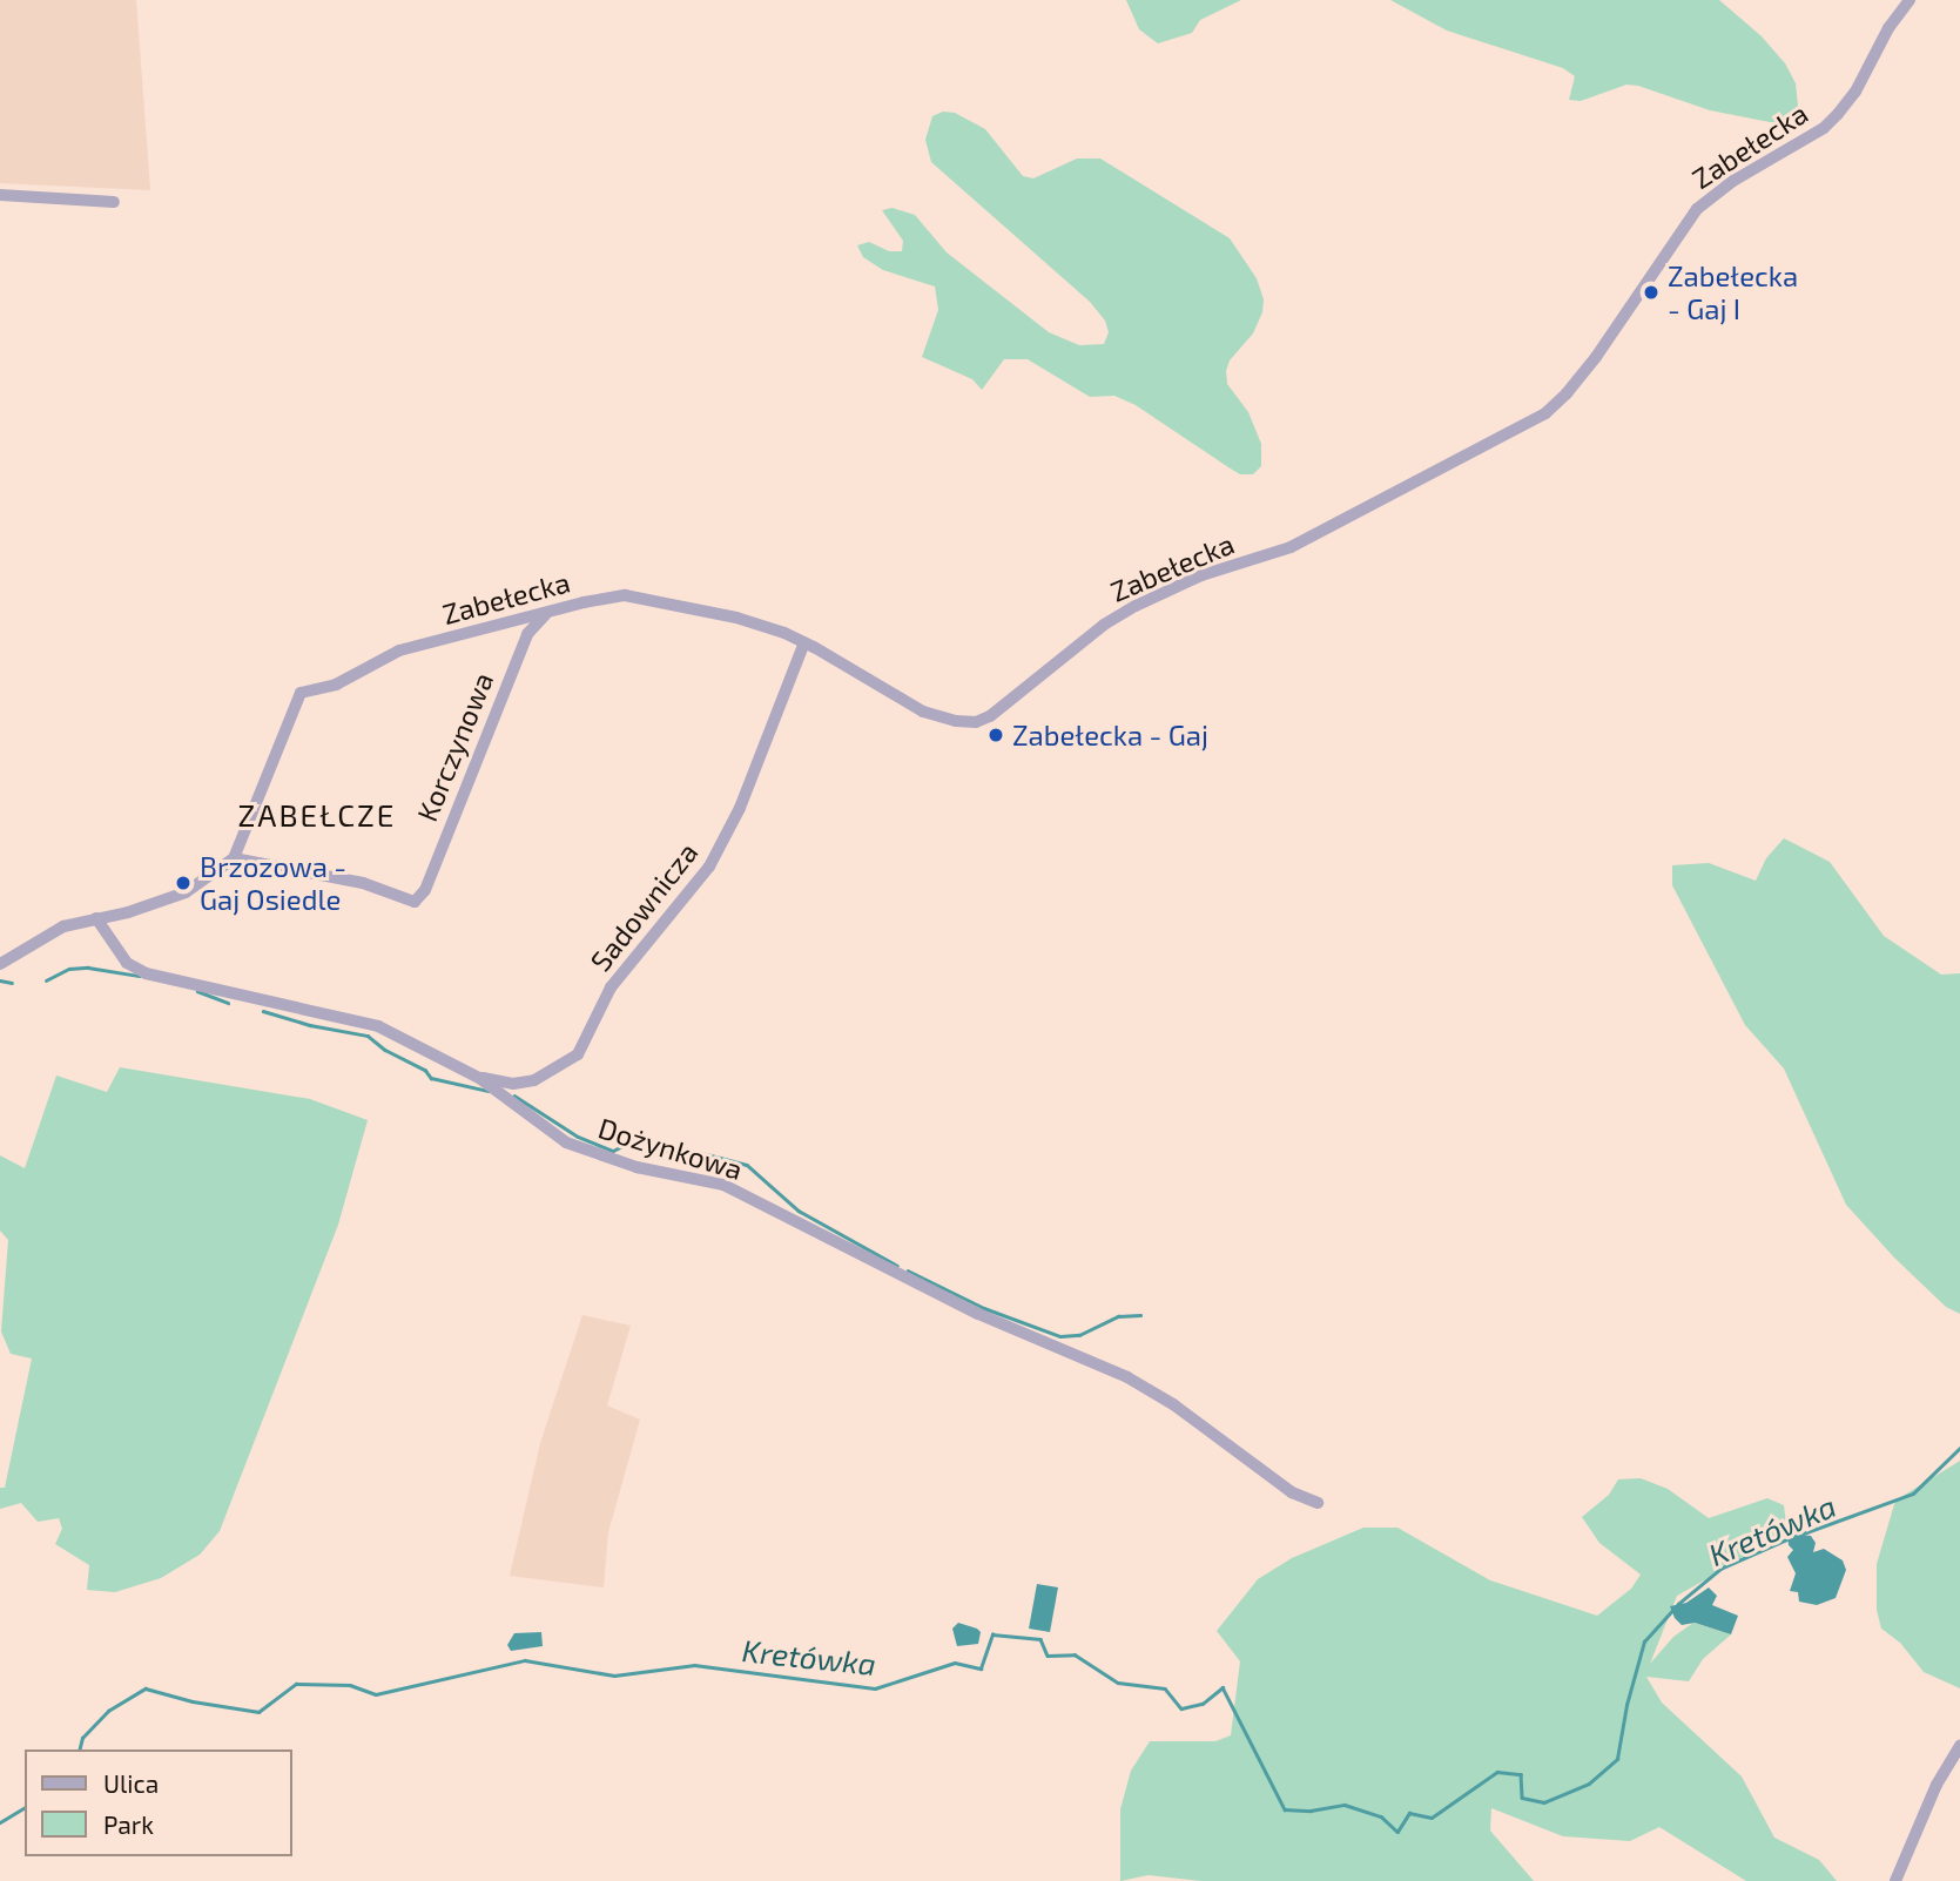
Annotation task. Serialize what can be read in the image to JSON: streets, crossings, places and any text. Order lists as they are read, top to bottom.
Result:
{
  "streets": {
    "street": [
      "Zabełecka",
      "Korczynowa",
      "Sadownicza",
      "Dożynkowa"
    ]
  },
  "crossings": [
    ["Zabełecka", "Korczynowa"],
    ["Zabełecka", "Sadownicza"],
    ["Sadownicza", "Dożynkowa"]
  ],
  "districts": ["ZABEŁCZE"],
  "water": ["Kretówka"],
  "places": ["Zabełecka - Gaj I", "Zabełecka - Gaj", "Brzozowa - Gaj Osiedle"],
  "legend": ["Ulica", "Park"]
}
